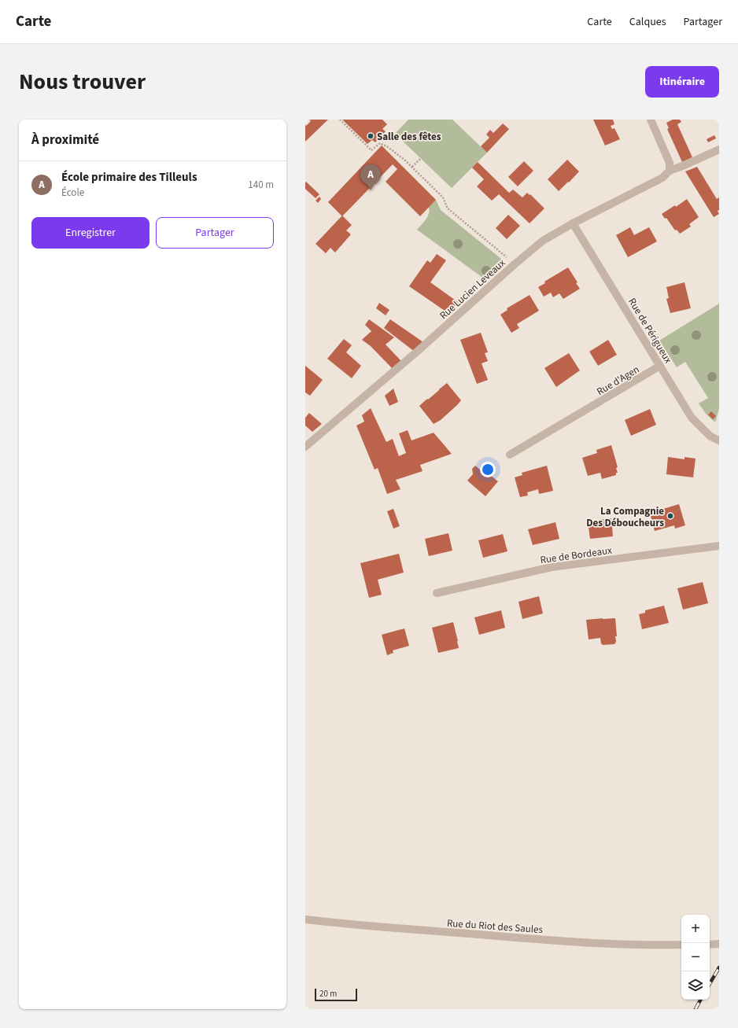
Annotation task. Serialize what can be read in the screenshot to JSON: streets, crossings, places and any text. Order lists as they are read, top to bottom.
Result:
{
  "streets": {
    "street": [
      "Rue Lucien Leveaux",
      "Rue de Périgueux",
      "Rue d'Agen",
      "Rue de Bordeaux",
      "Rue du Riot des Saules"
    ]
  },
  "crossings": [
    ["Rue Lucien Leveaux", "Rue de Périgueux"],
    ["Rue de Périgueux", "Rue d'Agen"]
  ],
  "places": ["Salle des fêtes", "La Compagnie Des Déboucheurs"],
  "scale_bar": "20 m",
  "page": {
    "header": "Carte",
    "nav": ["Carte", "Calques", "Partager"],
    "title": "Nous trouver",
    "buttons": [
      "Itinéraire",
      ["Enregistrer", "Partager"]
    ],
    "heading": "À proximité",
    "list": [
      {
        "mark": "A",
        "name": "École primaire des Tilleuls",
        "note": "École",
        "value": "140 m"
      }
    ],
    "pins": "A",
    "map_buttons": ["+", "−"],
    "scale": "20 m"
  }
}
